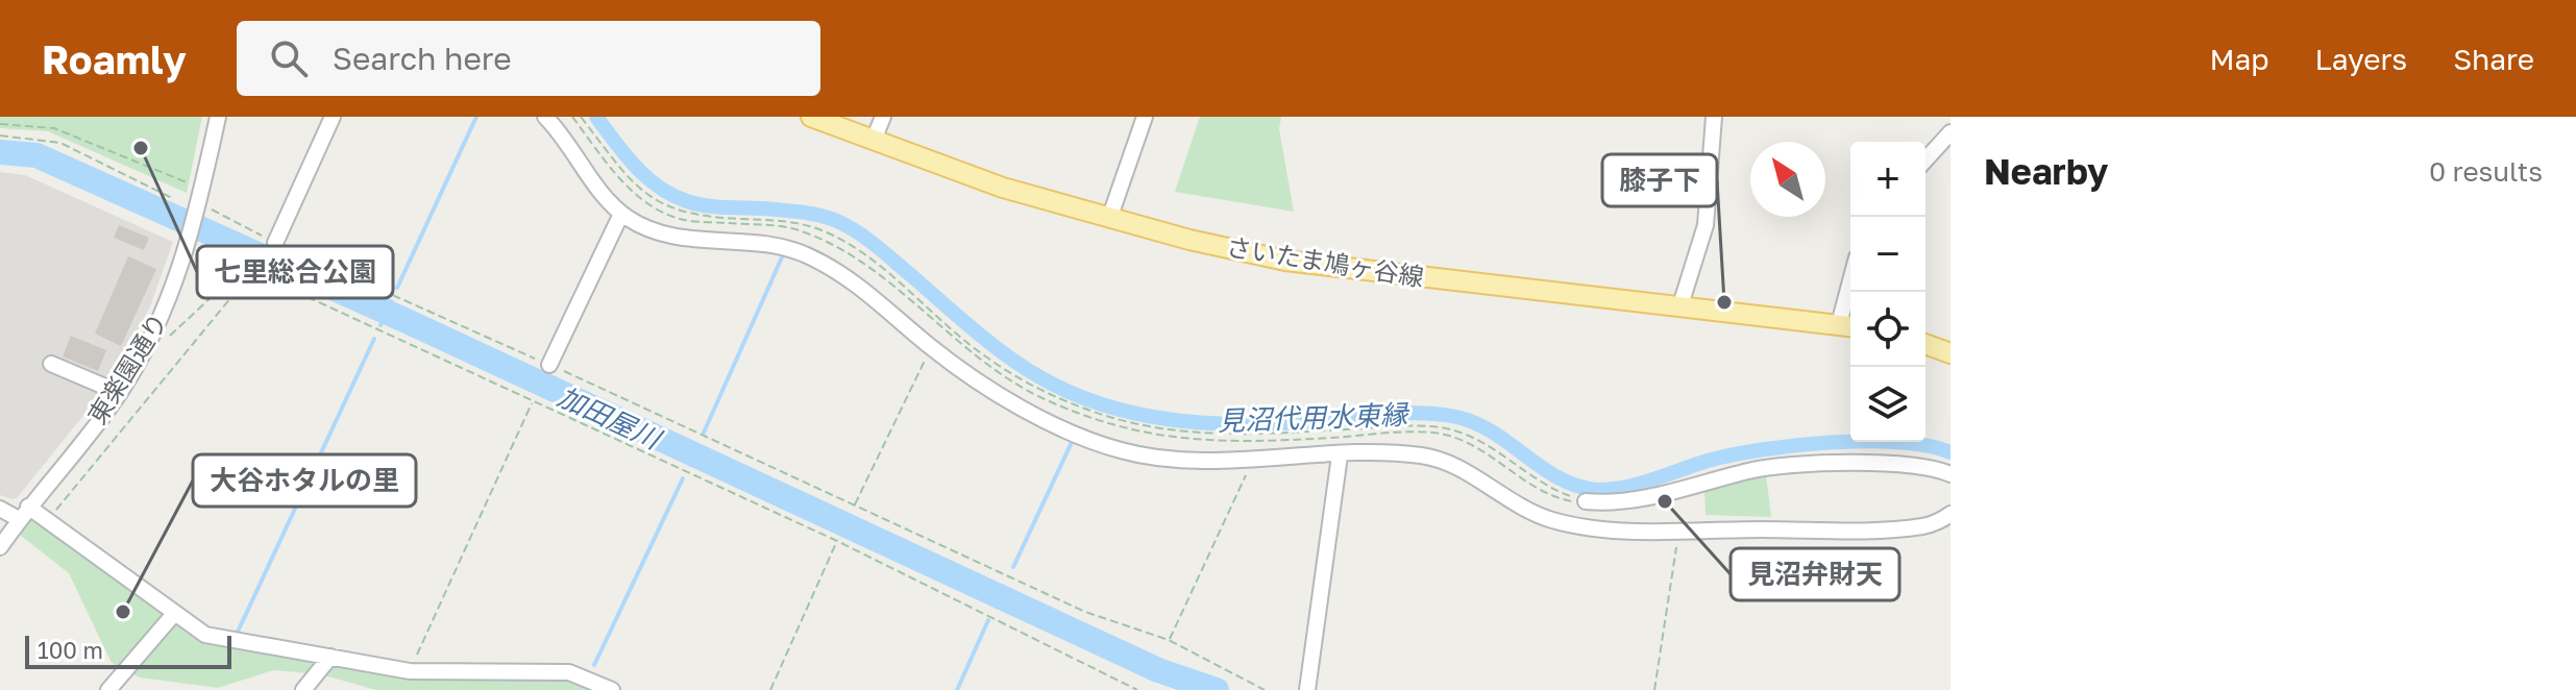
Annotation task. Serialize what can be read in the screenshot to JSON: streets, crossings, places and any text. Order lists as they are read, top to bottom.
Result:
{
  "streets": {
    "main road": ["さいたま鳩ヶ谷線"],
    "street": ["東楽園通り"]
  },
  "water": ["加田屋川", "見沼代用水東縁"],
  "places": [
    "七里総合公園",
    "膝子下",
    "見沼弁財天",
    "大谷ホタルの里"
  ],
  "scale_bar": "100 m",
  "north": "top left",
  "page": {
    "header": "Roamly",
    "search": "Search here",
    "nav": ["Map", "Layers", "Share"],
    "heading": ["Nearby", "0 results"],
    "map_buttons": ["+", "−"],
    "scale": "100 m"
  }
}
